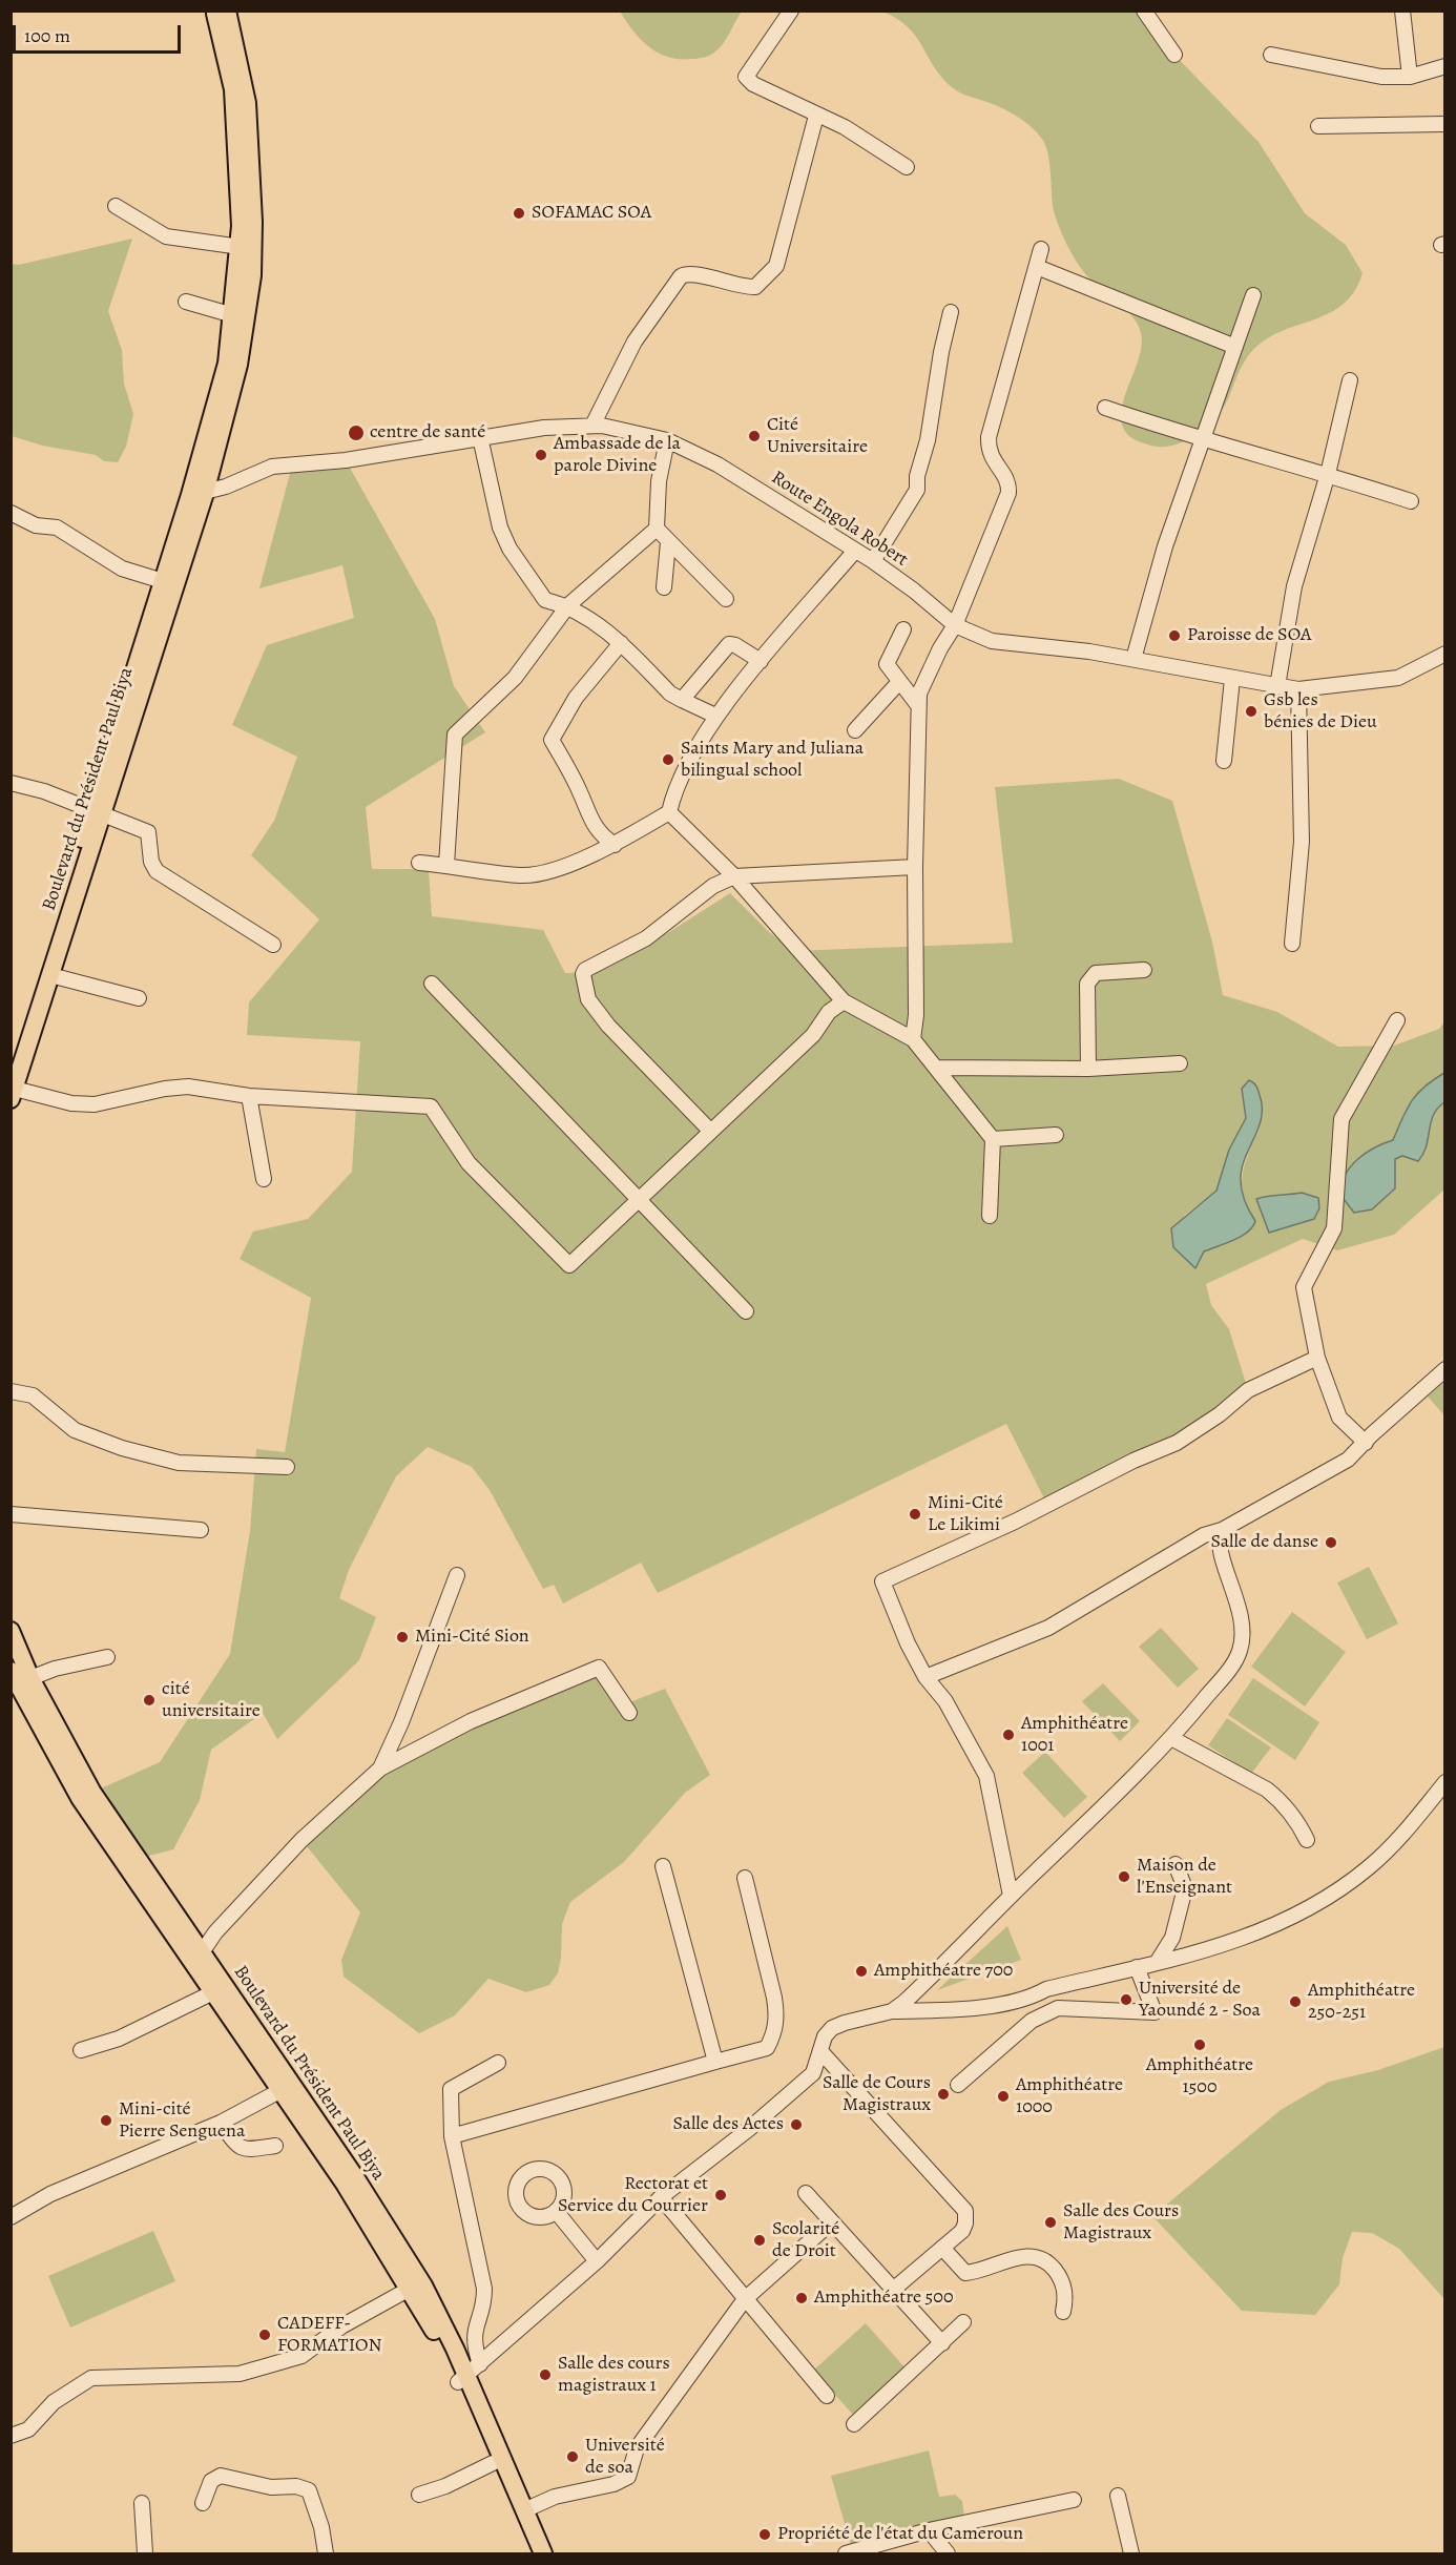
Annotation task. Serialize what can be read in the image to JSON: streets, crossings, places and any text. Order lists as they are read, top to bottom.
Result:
{
  "streets": {
    "main road": ["Boulevard du Président Paul Biya"],
    "street": ["Route Engola Robert"]
  },
  "crossings": [
    ["Route Engola Robert", "Boulevard du Président Paul Biya"]
  ],
  "places": [
    "SOFAMAC SOA",
    "centre de santé",
    "Cité Universitaire",
    "Ambassade de la parole Divine",
    "Paroisse de SOA",
    "Gsb les bénies de Dieu",
    "Saints Mary and Juliana bilingual school",
    "Mini-Cité Le Likimi",
    "Salle de danse",
    "Mini-Cité Sion",
    "cité universitaire",
    "Amphithéatre 1001",
    "Maison de l'Enseignant",
    "Amphithéatre 700",
    "Université de Yaoundé 2 - Soa",
    "Amphithéatre 250-251",
    "Amphithéatre 1500",
    "Salle de Cours Magistraux",
    "Amphithéatre 1000",
    "Mini-cité Pierre Senguena",
    "Salle des Actes",
    "Rectorat et Service du Courrier",
    "Salle des Cours Magistraux",
    "Scolarité de Droit",
    "Amphithéatre 500",
    "CADEFF- FORMATION",
    "Salle des cours magistraux 1",
    "Université de soa",
    "Propriété de l'état du Cameroun"
  ],
  "scale_bar": "100 m"
}
